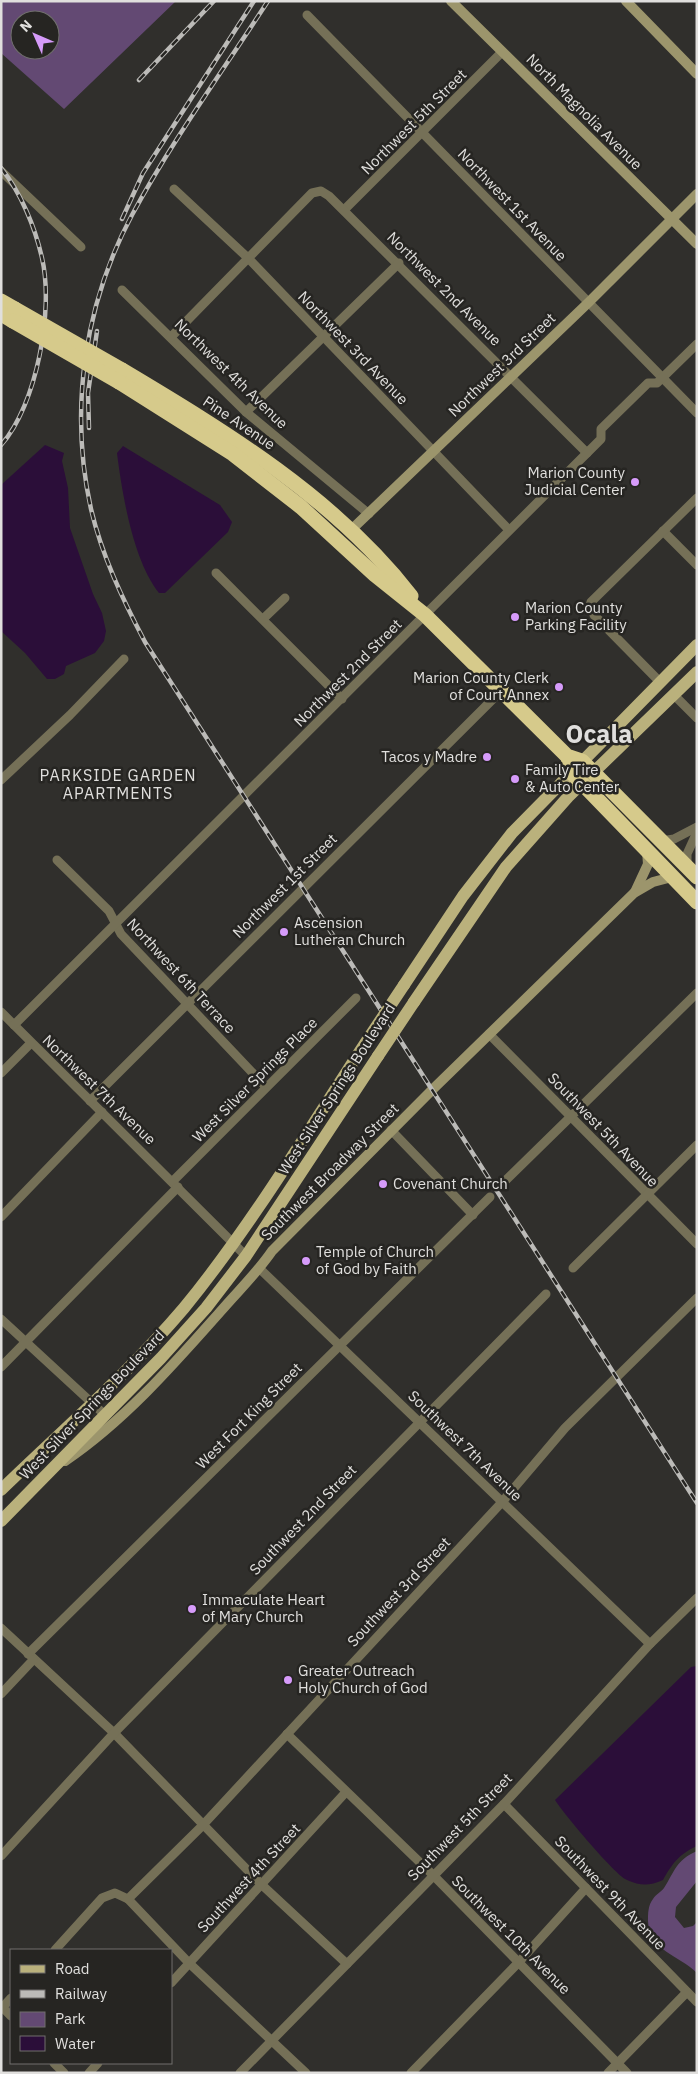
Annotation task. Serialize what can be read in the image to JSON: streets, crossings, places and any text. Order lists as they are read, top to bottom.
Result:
{
  "streets": {
    "highway": ["Pine Avenue"],
    "main road": ["West Silver Springs Boulevard"],
    "street": [
      "North Magnolia Avenue",
      "Northwest 5th Street",
      "Northwest 1st Avenue",
      "Northwest 2nd Avenue",
      "Northwest 3rd Avenue",
      "Northwest 3rd Street",
      "Northwest 4th Avenue",
      "Northwest 2nd Street",
      "Northwest 1st Street",
      "Northwest 6th Terrace",
      "West Silver Springs Place",
      "Northwest 7th Avenue",
      "Southwest 5th Avenue",
      "Southwest Broadway Street",
      "West Fort King Street",
      "Southwest 7th Avenue",
      "Southwest 2nd Street",
      "Southwest 3rd Street",
      "Southwest 5th Street",
      "Southwest 4th Street",
      "Southwest 9th Avenue",
      "Southwest 10th Avenue"
    ]
  },
  "crossings": [
    ["North Magnolia Avenue", "Northwest 5th Street"],
    ["North Magnolia Avenue", "Northwest 3rd Street"],
    ["Northwest 5th Street", "Northwest 1st Avenue"],
    ["Northwest 5th Street", "Northwest 2nd Avenue"],
    ["Northwest 1st Avenue", "Northwest 3rd Street"],
    ["Northwest 1st Avenue", "Northwest 2nd Street"],
    ["Northwest 2nd Avenue", "Northwest 3rd Avenue"],
    ["Northwest 2nd Avenue", "Northwest 3rd Street"],
    ["Northwest 2nd Avenue", "Northwest 2nd Street"],
    ["Northwest 3rd Avenue", "Northwest 3rd Street"],
    ["Northwest 3rd Avenue", "Northwest 2nd Street"],
    ["Northwest 3rd Street", "Northwest 4th Avenue"],
    ["Northwest 3rd Street", "Pine Avenue"],
    ["Pine Avenue", "Northwest 2nd Street"],
    ["Pine Avenue", "Northwest 1st Street"],
    ["Pine Avenue", "West Silver Springs Boulevard"],
    ["Pine Avenue", "Southwest Broadway Street"],
    ["Northwest 2nd Street", "Northwest 6th Terrace"],
    ["Northwest 2nd Street", "Northwest 7th Avenue"],
    ["Northwest 1st Street", "Northwest 6th Terrace"],
    ["Northwest 1st Street", "Northwest 7th Avenue"],
    ["Northwest 6th Terrace", "West Silver Springs Place"],
    ["West Silver Springs Place", "Northwest 7th Avenue"],
    ["West Silver Springs Boulevard", "Southwest Broadway Street"],
    ["Southwest 5th Avenue", "Southwest Broadway Street"],
    ["Southwest Broadway Street", "Southwest 7th Avenue"],
    ["West Fort King Street", "Southwest 7th Avenue"],
    ["Southwest 7th Avenue", "Southwest 2nd Street"],
    ["Southwest 7th Avenue", "Southwest 3rd Street"],
    ["Southwest 7th Avenue", "Southwest 5th Street"],
    ["Southwest 3rd Street", "Southwest 10th Avenue"],
    ["Southwest 5th Street", "Southwest 9th Avenue"],
    ["Southwest 5th Street", "Southwest 10th Avenue"],
    ["Southwest 4th Street", "Southwest 10th Avenue"]
  ],
  "districts": ["Ocala", "PARKSIDE GARDEN APARTMENTS"],
  "places": [
    "Marion County Judicial Center",
    "Marion County Parking Facility",
    "Marion County Clerk of Court Annex",
    "Tacos y Madre",
    "Family Tire & Auto Center",
    "Ascension Lutheran Church",
    "Covenant Church",
    "Temple of Church of God by Faith",
    "Immaculate Heart of Mary Church",
    "Greater Outreach Holy Church of God"
  ],
  "legend": [
    "Road",
    "Railway",
    "Park",
    "Water"
  ],
  "north": "top left"
}
